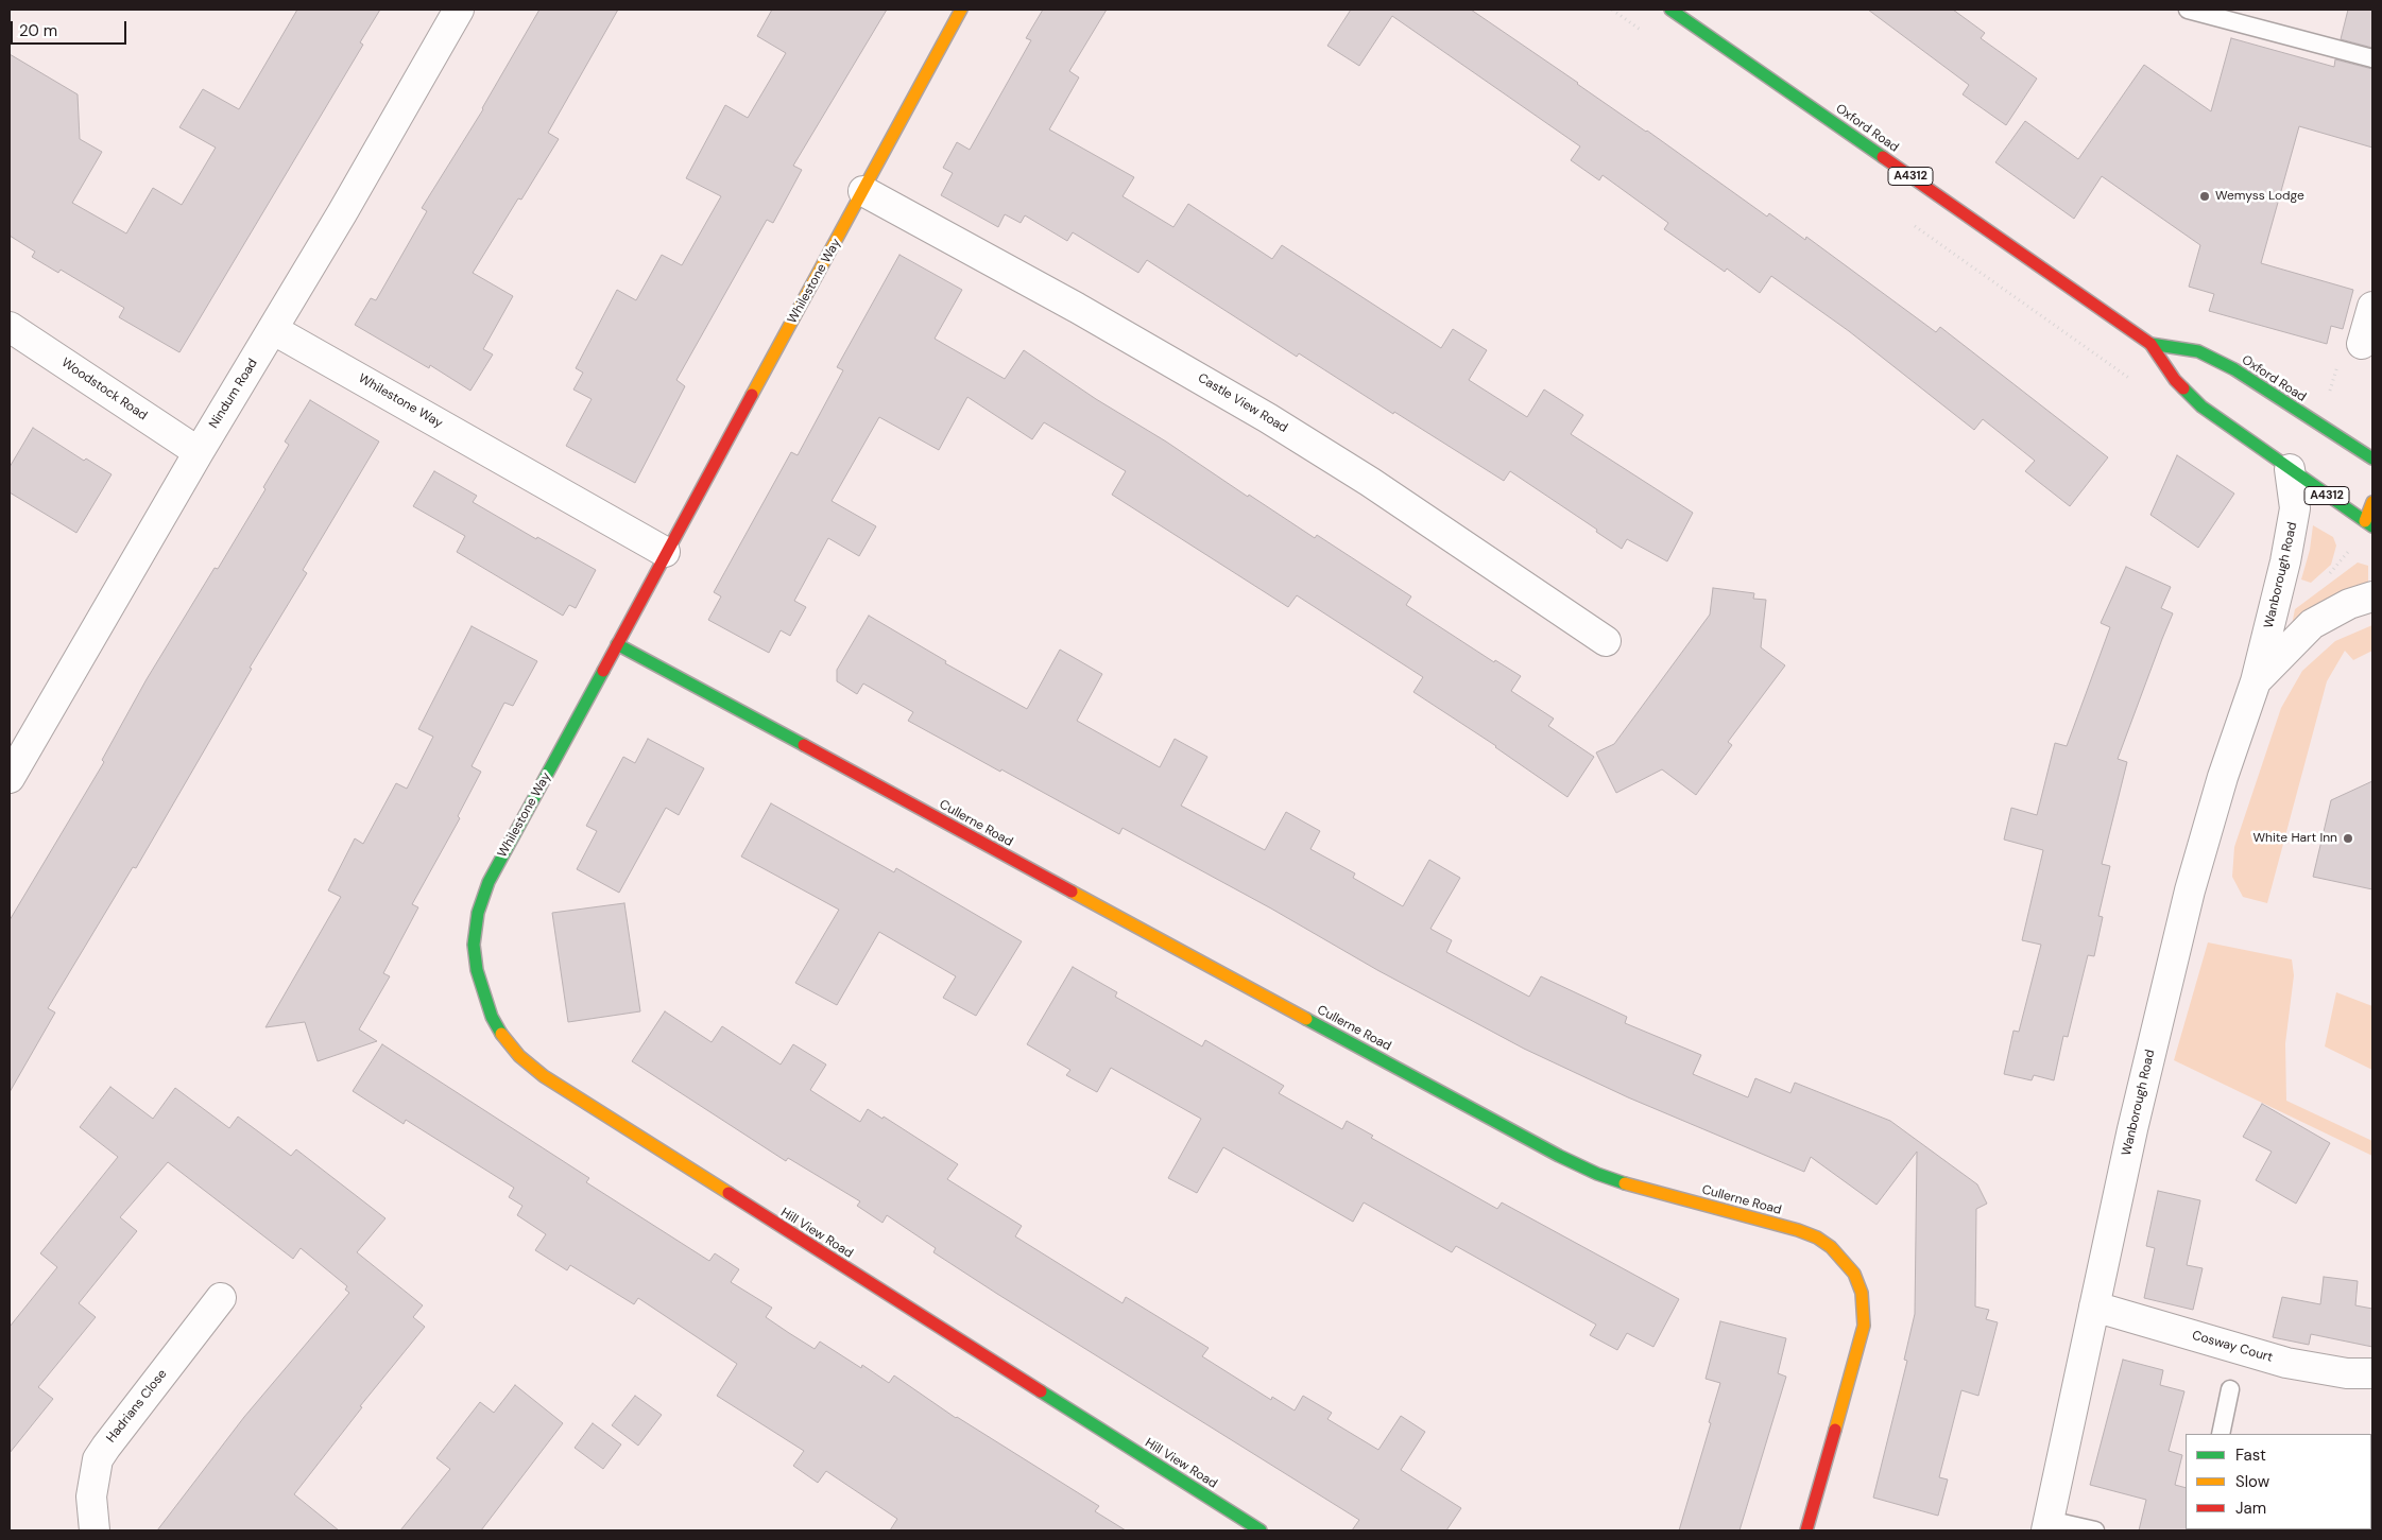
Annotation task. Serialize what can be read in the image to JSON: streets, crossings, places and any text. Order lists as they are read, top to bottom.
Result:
{
  "streets": {
    "street": [
      "Oxford Road",
      "A4312",
      "Whilestone Way",
      "Woodstock Road",
      "Nindum Road",
      "Castle View Road",
      "Wanborough Road",
      "Cullerne Road",
      "Hill View Road",
      "Cosway Court",
      "Hadrians Close"
    ]
  },
  "crossings": [
    ["Oxford Road", "A4312"],
    ["Oxford Road", "Wanborough Road"],
    ["A4312", "Wanborough Road"],
    ["Whilestone Way", "Nindum Road"],
    ["Whilestone Way", "Castle View Road"],
    ["Whilestone Way", "Cullerne Road"],
    ["Whilestone Way", "Hill View Road"],
    ["Woodstock Road", "Nindum Road"],
    ["Wanborough Road", "Cosway Court"]
  ],
  "places": ["Wemyss Lodge", "White Hart Inn"],
  "legend": ["Fast", "Slow", "Jam"],
  "scale_bar": "20 m"
}
